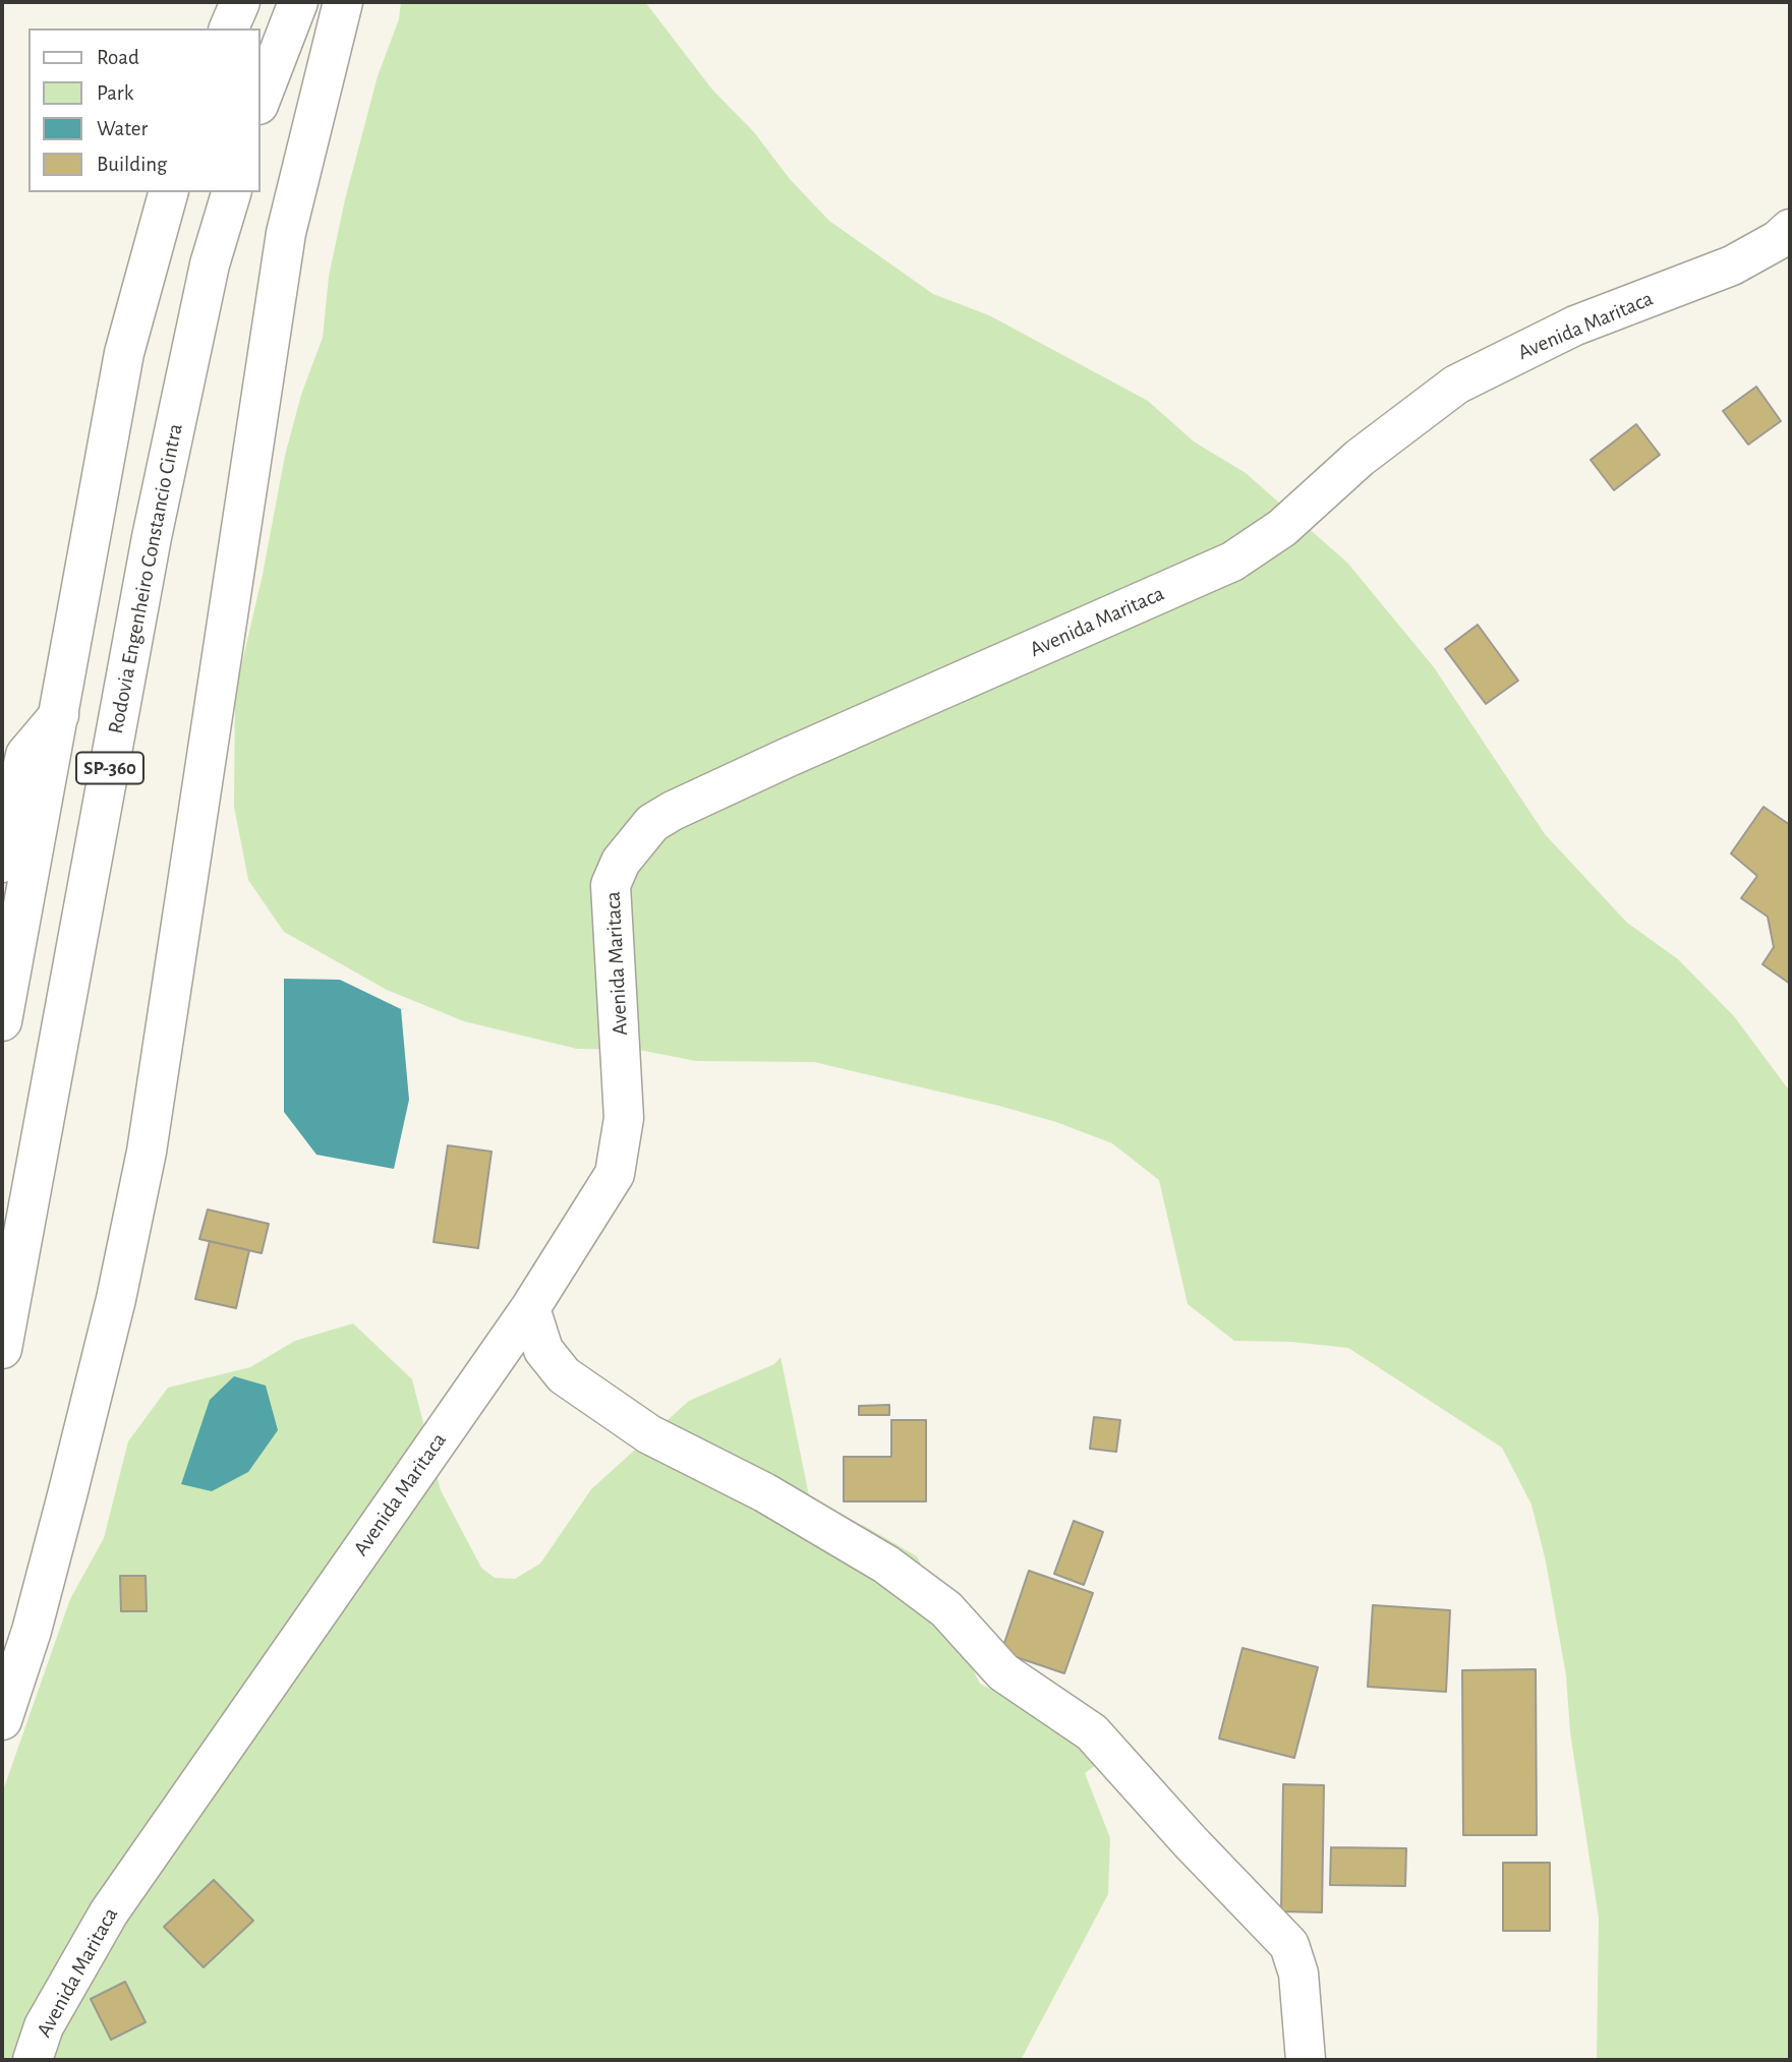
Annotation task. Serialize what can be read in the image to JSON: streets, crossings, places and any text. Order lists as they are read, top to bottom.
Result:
{
  "streets": {
    "main road": ["Avenida Maritaca", "Rodovia Engenheiro Constancio Cintra", "SP-360"]
  },
  "legend": [
    "Road",
    "Park",
    "Water",
    "Building"
  ]
}
